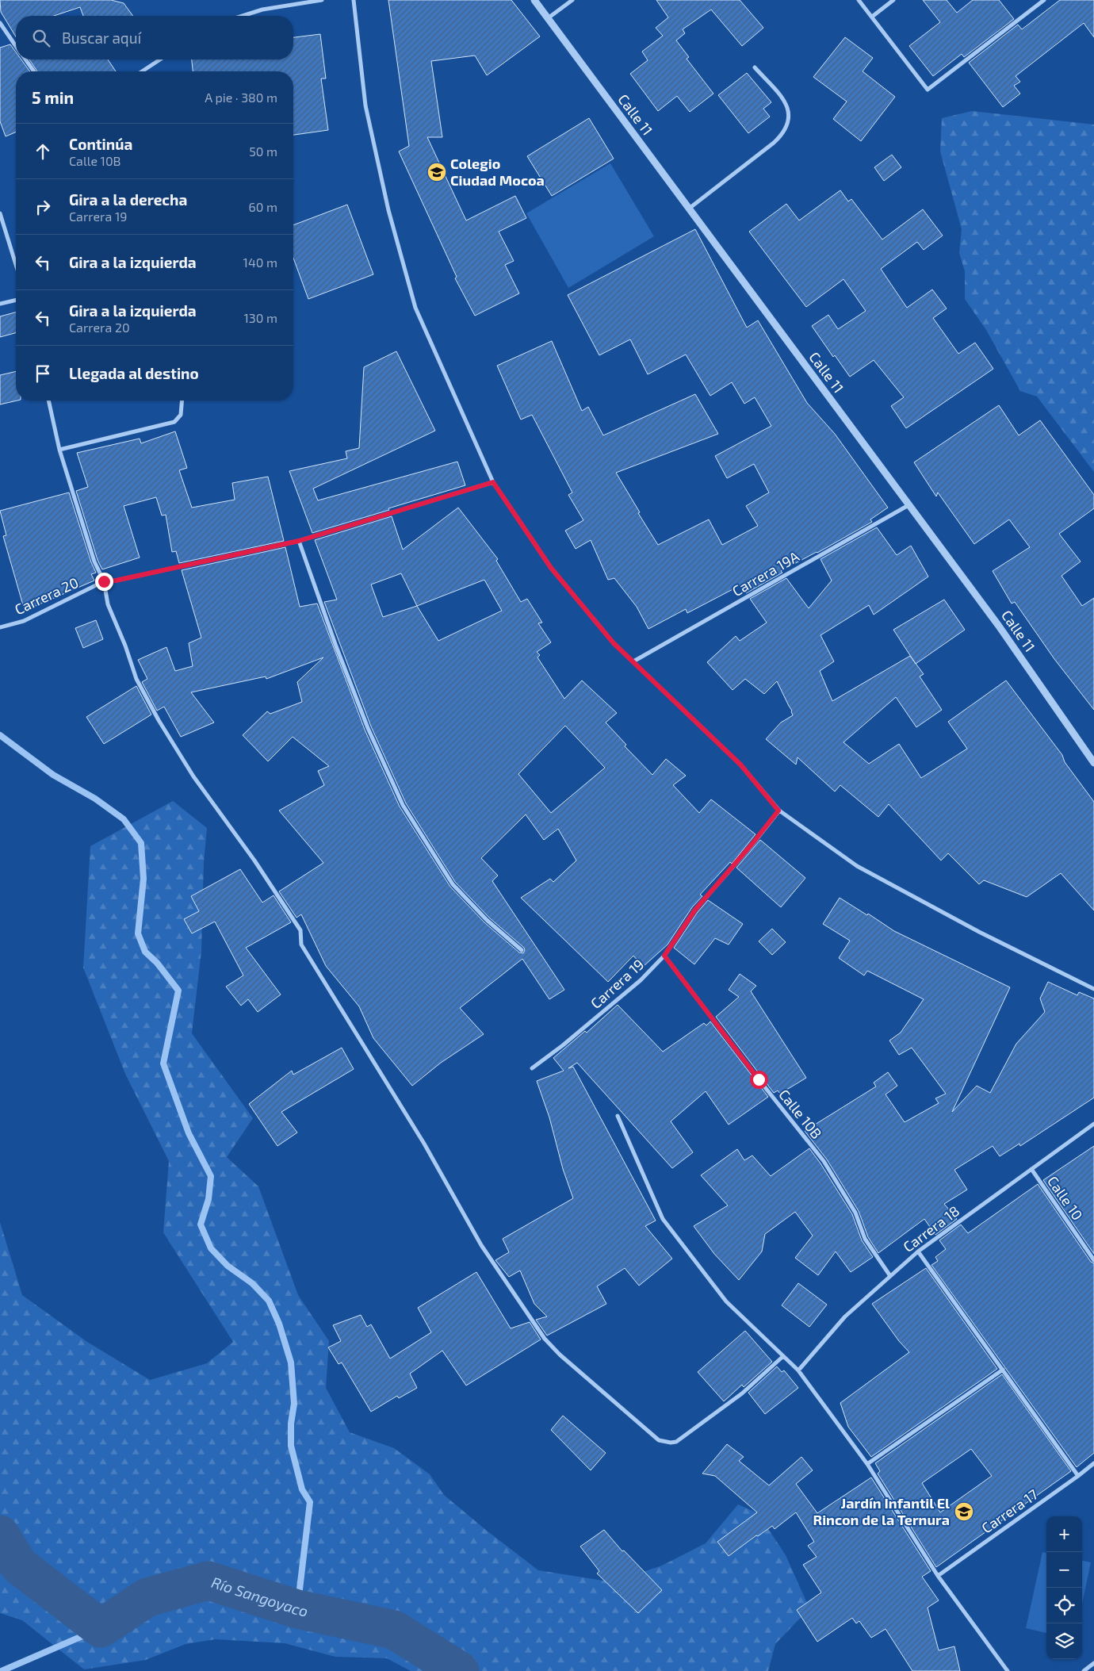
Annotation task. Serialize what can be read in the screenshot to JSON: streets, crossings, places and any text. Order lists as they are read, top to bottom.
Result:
{
  "streets": {
    "street": [
      "Calle 11",
      "Carrera 19A",
      "Carrera 20",
      "Carrera 19",
      "Calle 10B",
      "Calle 10",
      "Carrera 18",
      "Carrera 17"
    ]
  },
  "crossings": [
    ["Calle 11", "Carrera 19A"],
    ["Carrera 19", "Calle 10B"],
    ["Calle 10B", "Carrera 18"],
    ["Calle 10", "Carrera 18"]
  ],
  "water": ["Río Sangoyaco"],
  "places": {
    "school or university": ["Colegio Ciudad Mocoa", "Jardín Infantil El Rincon de la Ternura"]
  },
  "page": {
    "search": "Buscar aquí",
    "heading": ["5 min", "A pie · 380 m"],
    "list": [
      ["Continúa", "Calle 10B", "50 m"],
      ["Gira a la derecha", "Carrera 19", "60 m"],
      ["Gira a la izquierda", "140 m"],
      ["Gira a la izquierda", "Carrera 20", "130 m"],
      "Llegada al destino"
    ],
    "map_buttons": ["+", "−"]
  }
}
